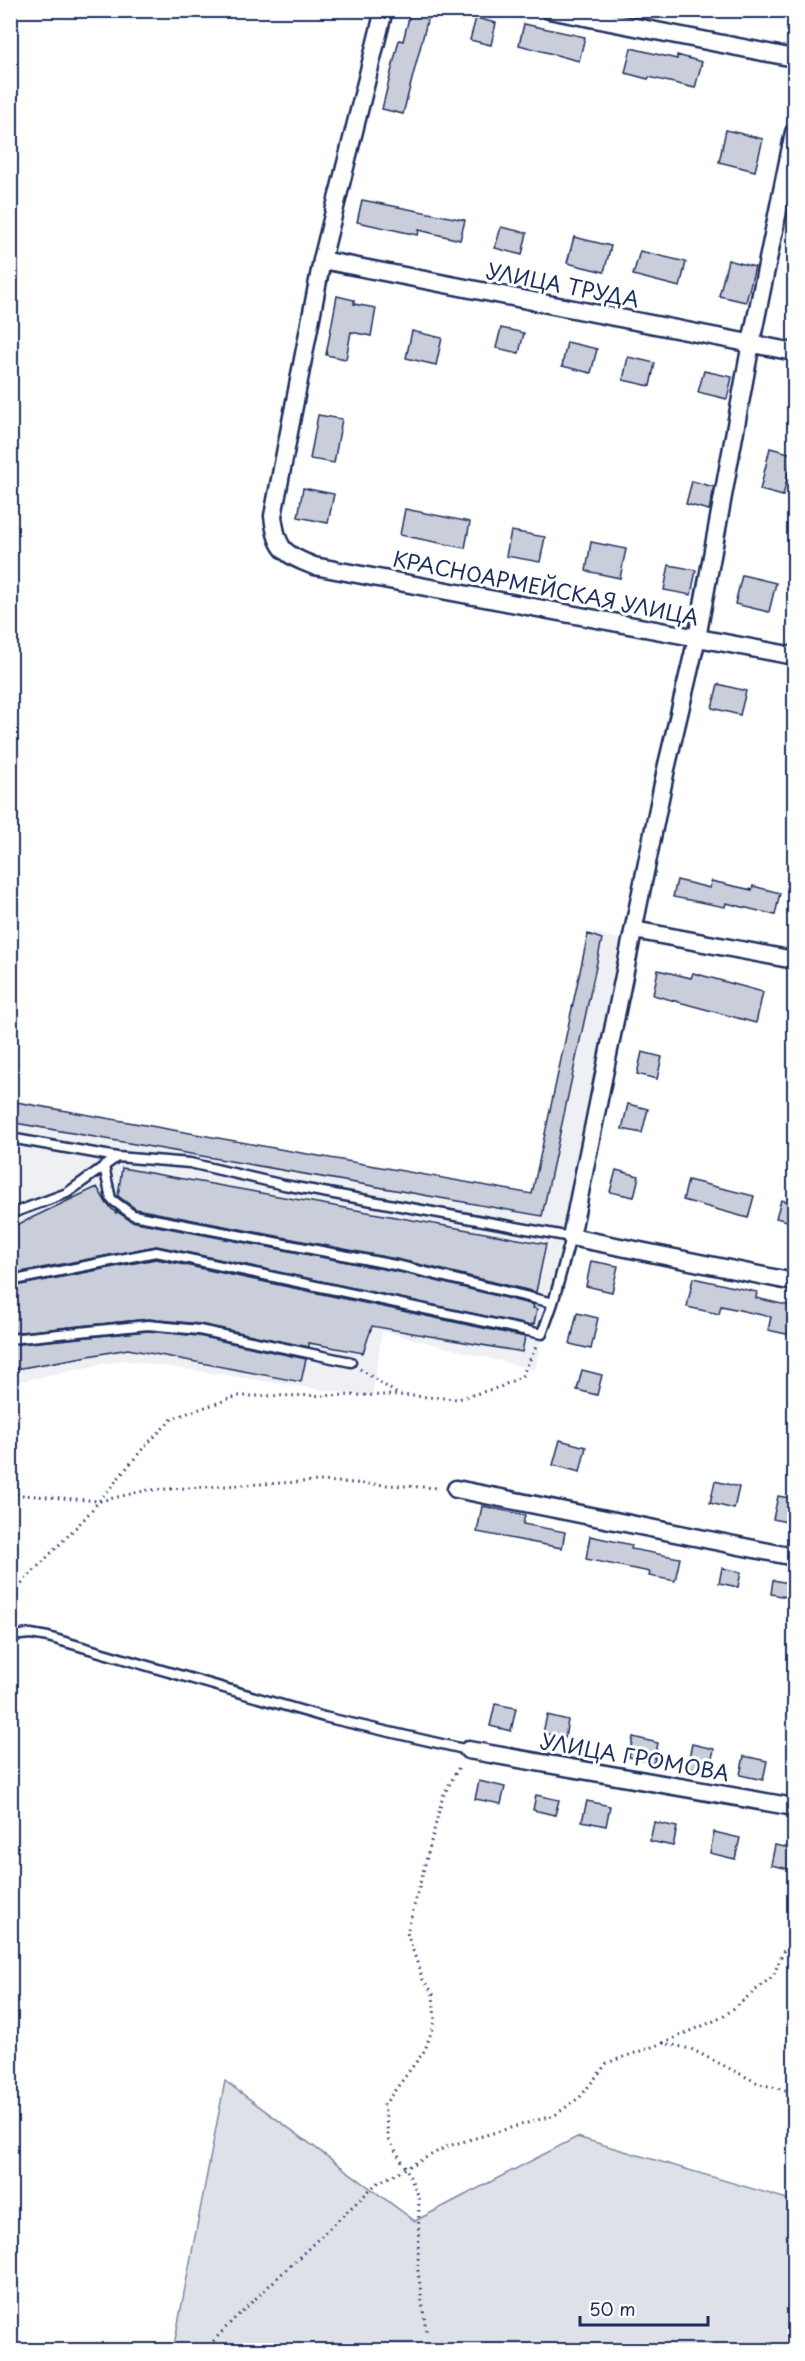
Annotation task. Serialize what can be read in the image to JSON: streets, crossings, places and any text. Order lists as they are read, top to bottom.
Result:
{
  "streets": {
    "street": ["УЛИЦА ТРУДА", "КРАСНОАРМЕЙСКАЯ УЛИЦА", "УЛИЦА ГРОМОВА"]
  },
  "crossings": [
    ["УЛИЦА ТРУДА", "КРАСНОАРМЕЙСКАЯ УЛИЦА"]
  ],
  "scale_bar": "50 m"
}
